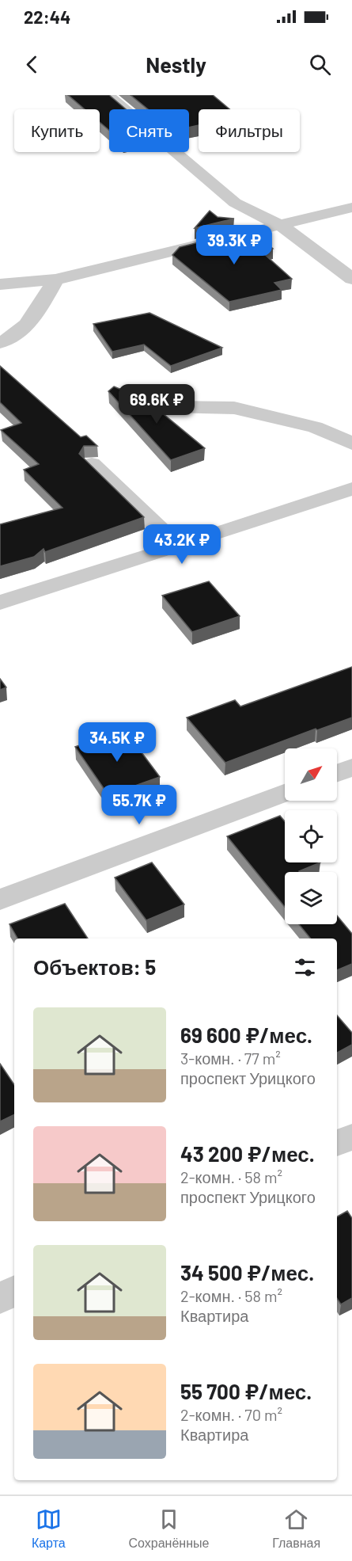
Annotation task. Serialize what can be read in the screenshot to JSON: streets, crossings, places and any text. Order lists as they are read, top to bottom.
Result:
{
  "north": "top right",
  "page": {
    "status": "22:44",
    "header": "Nestly",
    "chip": ["Купить", "Снять", "Фильтры"],
    "price": [
      "39.3K ₽",
      "69.6K ₽",
      "43.2K ₽",
      "34.5K ₽",
      "55.7K ₽"
    ],
    "heading": "Объектов: 5",
    "list": [
      {
        "name": "69 600 ₽/мес.",
        "note": "3-комн. · 77 m² · проспект Урицкого"
      },
      {
        "name": "43 200 ₽/мес.",
        "note": "2-комн. · 58 m² · проспект Урицкого"
      },
      {
        "name": "34 500 ₽/мес.",
        "note": "2-комн. · 58 m² · Квартира"
      },
      {
        "name": "55 700 ₽/мес.",
        "note": "2-комн. · 70 m² · Квартира"
      }
    ],
    "tabs": ["Карта", "Сохранённые", "Главная"]
  }
}
